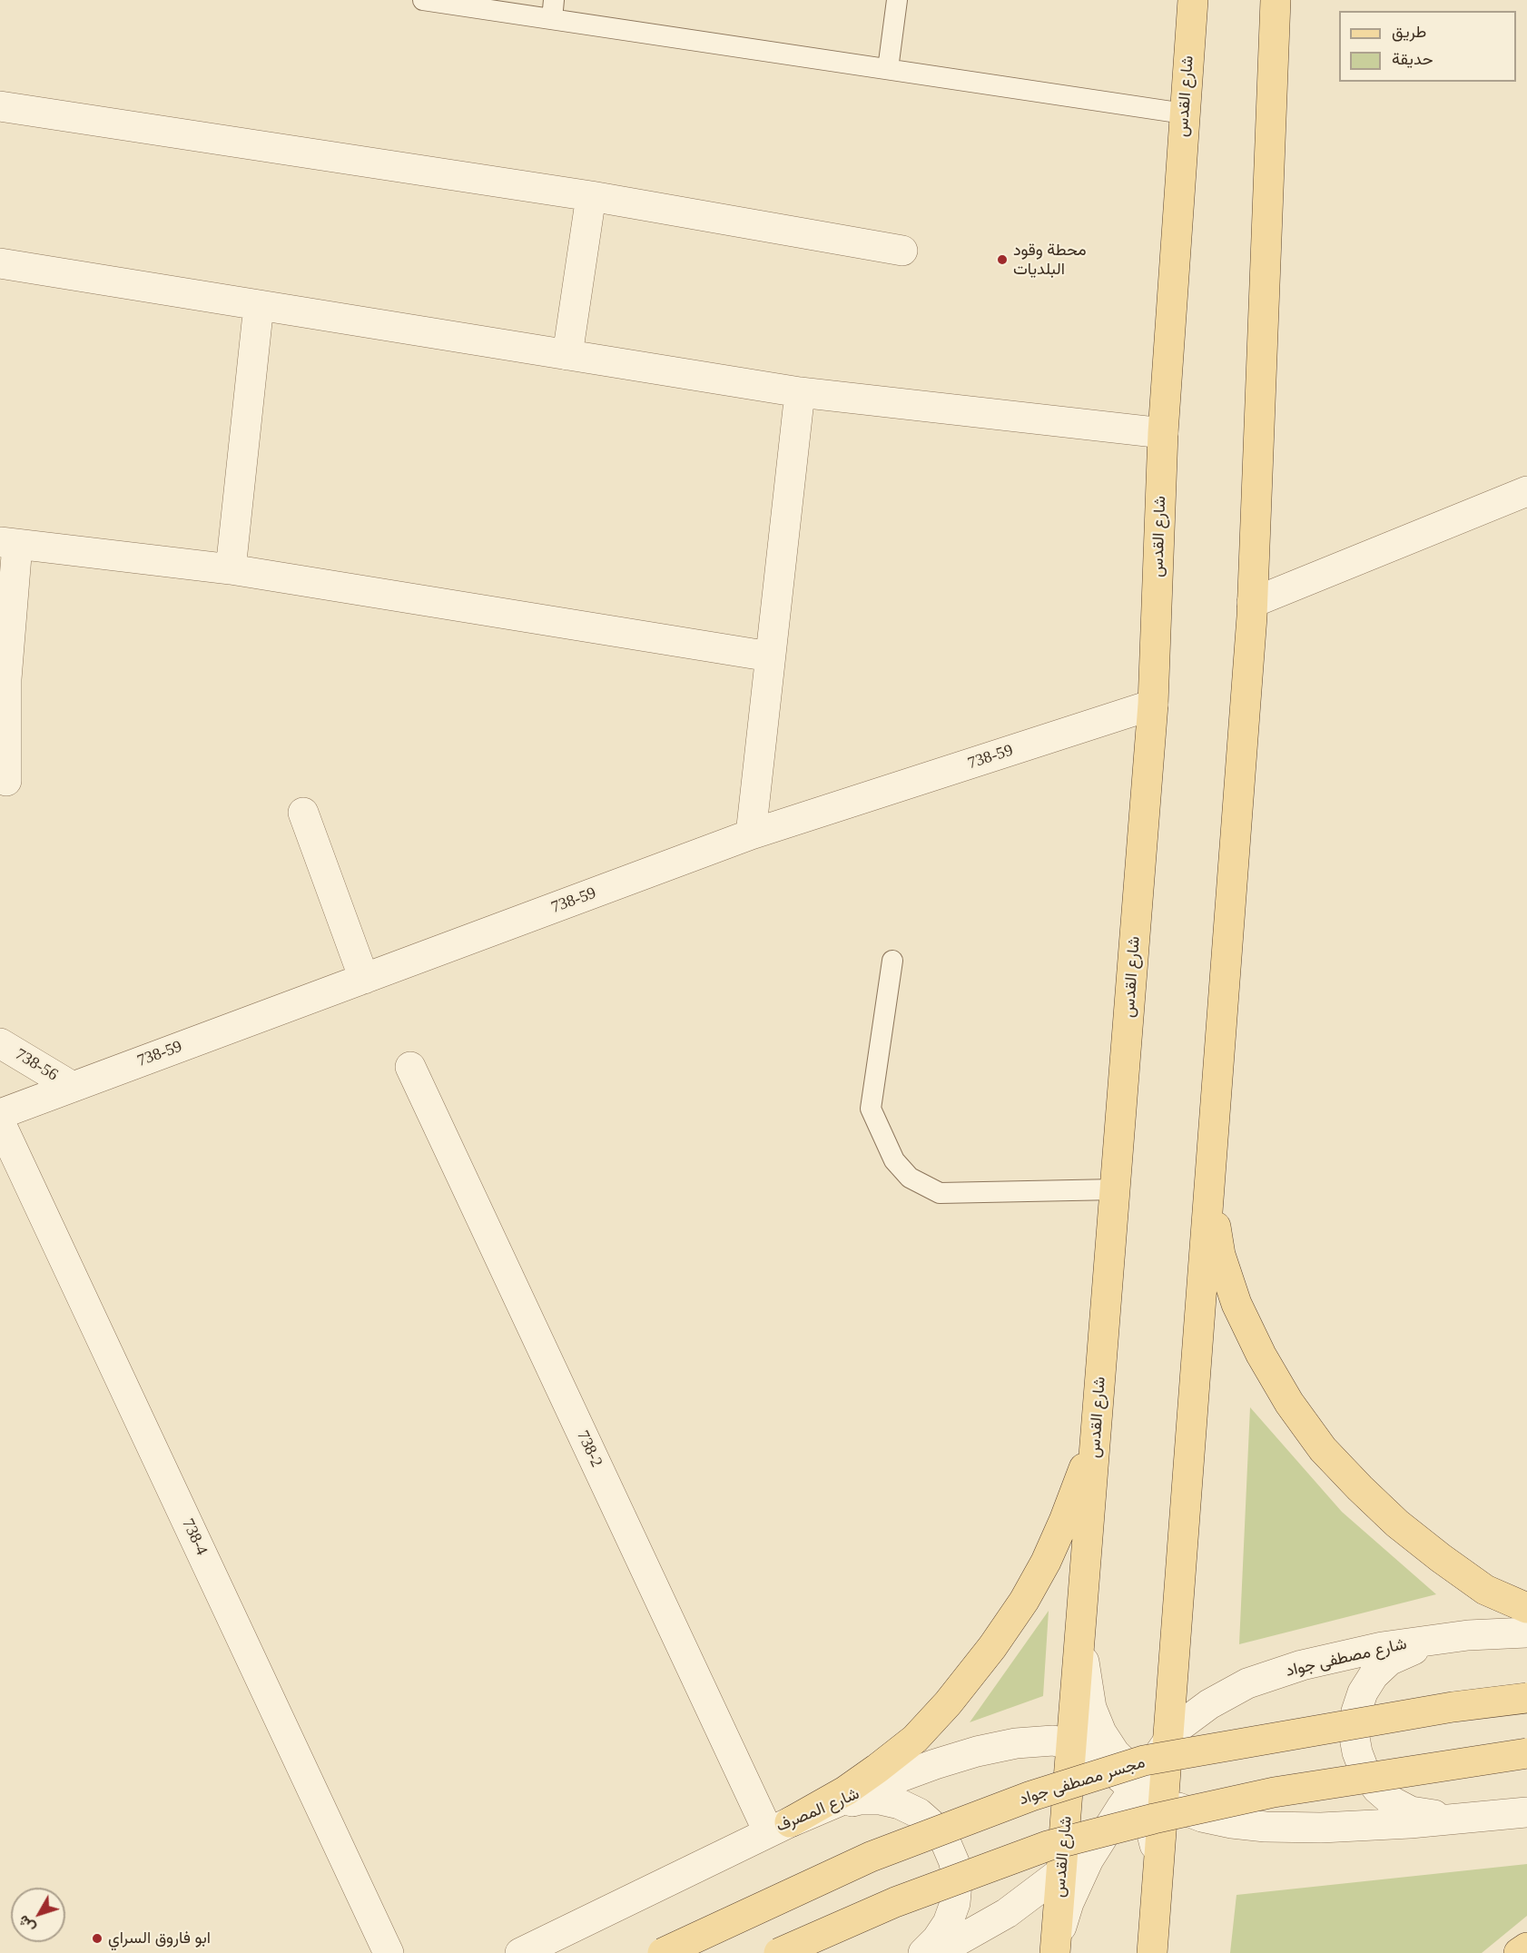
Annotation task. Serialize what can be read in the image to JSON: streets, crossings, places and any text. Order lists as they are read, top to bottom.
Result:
{
  "streets": {
    "main road": ["شارع القدس", "مجسر مصطفى جواد"],
    "street": [
      "738-59",
      "738-56",
      "738-2",
      "738-4",
      "شارع مصطفى جواد",
      "شارع المصرف"
    ]
  },
  "crossings": [
    ["شارع القدس", "738-59"],
    ["شارع القدس", "شارع مصطفى جواد"],
    ["شارع القدس", "شارع المصرف"],
    ["738-59", "738-56"],
    ["738-2", "شارع المصرف"],
    ["شارع مصطفى جواد", "شارع المصرف"]
  ],
  "places": ["محطة وقود البلديات", "ابو فاروق السراي"],
  "legend": ["طريق", "حديقة"],
  "north": "bottom left"
}
